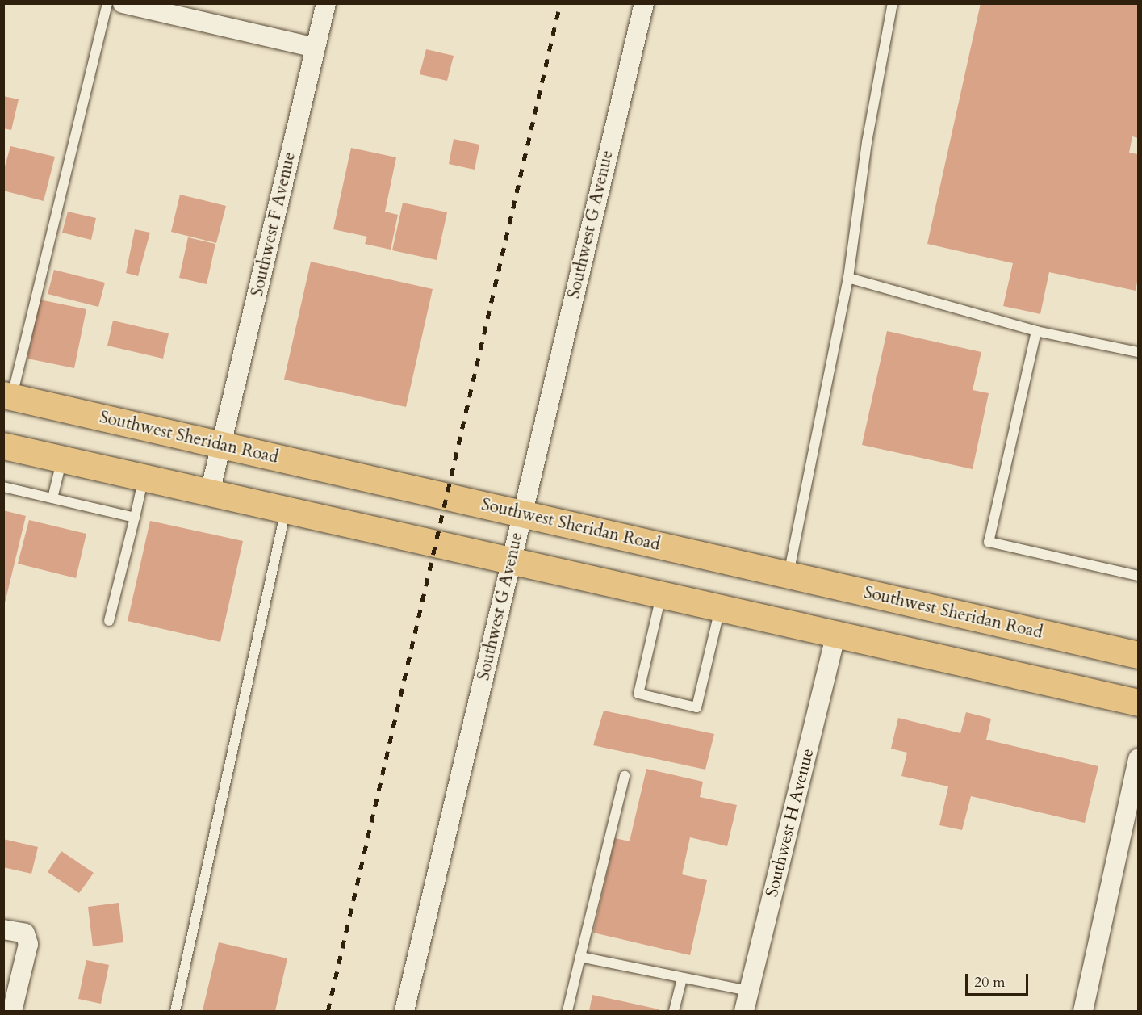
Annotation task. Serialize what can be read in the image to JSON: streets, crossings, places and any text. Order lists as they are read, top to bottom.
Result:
{
  "streets": {
    "main road": ["Southwest Sheridan Road"],
    "street": ["Southwest F Avenue", "Southwest G Avenue", "Southwest H Avenue"]
  },
  "crossings": [
    ["Southwest F Avenue", "Southwest Sheridan Road"],
    ["Southwest G Avenue", "Southwest Sheridan Road"]
  ],
  "scale_bar": "20 m"
}
